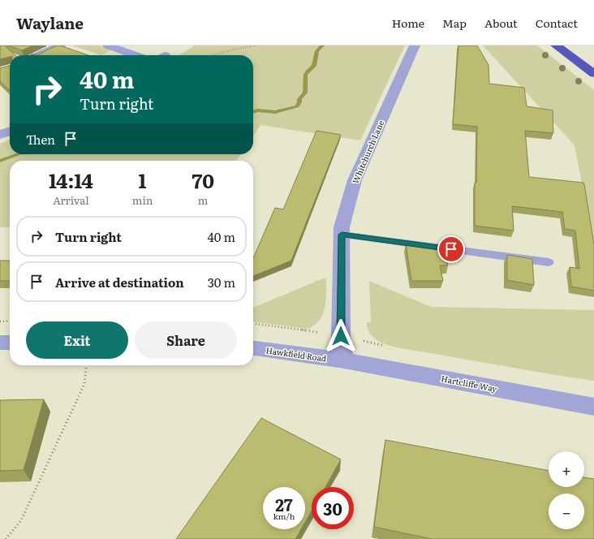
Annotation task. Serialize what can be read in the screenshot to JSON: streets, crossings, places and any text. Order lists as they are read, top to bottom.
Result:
{
  "streets": {
    "street": ["Whitchurch Lane", "Hawkfield Road", "Hartcliffe Way"]
  },
  "crossings": [
    ["Whitchurch Lane", "Hawkfield Road"],
    ["Whitchurch Lane", "Hartcliffe Way"],
    ["Hawkfield Road", "Hartcliffe Way"]
  ],
  "page": {
    "header": "Waylane",
    "nav": [
      "Home",
      "Map",
      "About",
      "Contact"
    ],
    "turn": ["40 m", "Turn right"],
    "then": "Then",
    "eta": [
      "14:14",
      "Arrival",
      "1",
      "min",
      "70",
      "m"
    ],
    "list": [
      {
        "name": "Turn right",
        "value": "40 m"
      },
      {
        "name": "Arrive at destination",
        "value": "30 m"
      }
    ],
    "buttons": ["Exit", "Share"],
    "map_buttons": ["+", "−"],
    "speed": "27 km/h",
    "limit": "30"
  }
}
